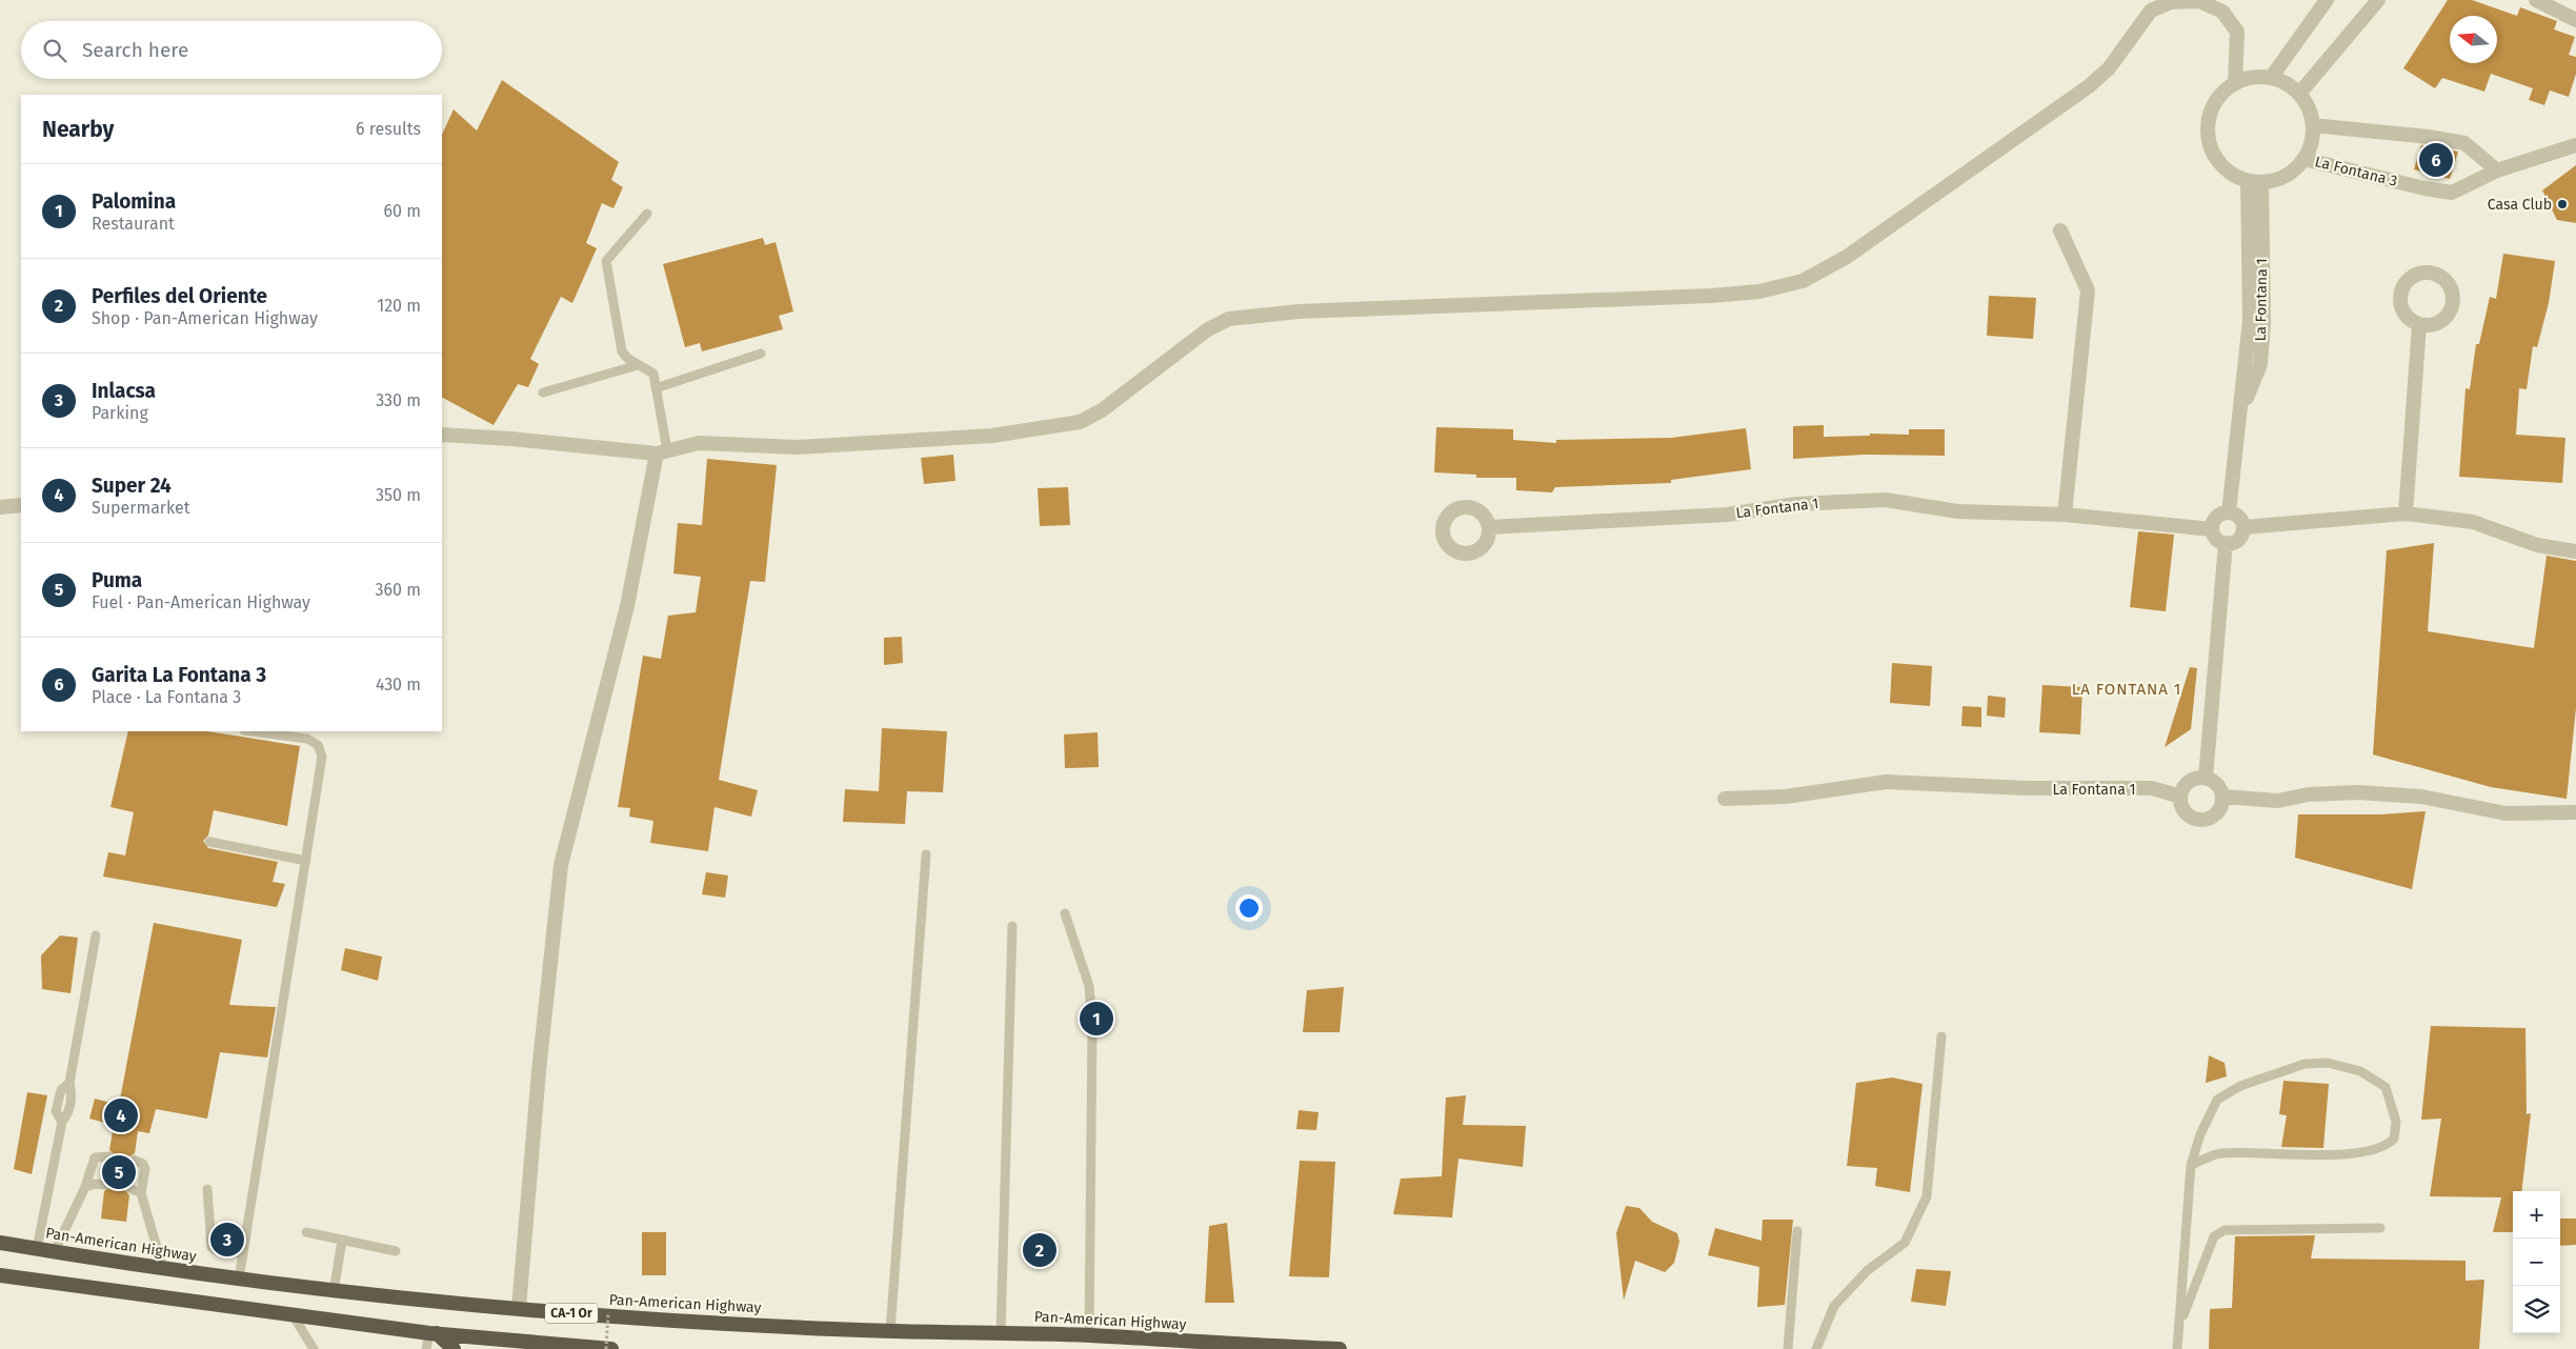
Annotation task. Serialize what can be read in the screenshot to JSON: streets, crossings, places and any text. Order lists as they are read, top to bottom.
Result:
{
  "streets": {
    "highway": ["Pan-American Highway", "CA-1 Or"],
    "street": ["La Fontana 3", "La Fontana 1"]
  },
  "crossings": [
    ["La Fontana 3", "La Fontana 1"]
  ],
  "districts": ["LA FONTANA 1"],
  "places": ["Casa Club"],
  "north": "left",
  "page": {
    "search": "Search here",
    "heading": ["Nearby", "6 results"],
    "pins": [
      "6",
      "1",
      "4",
      "5",
      "3",
      "2"
    ],
    "list": [
      {
        "mark": "1",
        "name": "Palomina",
        "note": "Restaurant",
        "value": "60 m"
      },
      {
        "mark": "2",
        "name": "Perfiles del Oriente",
        "note": "Shop · Pan-American Highway",
        "value": "120 m"
      },
      {
        "mark": "3",
        "name": "Inlacsa",
        "note": "Parking",
        "value": "330 m"
      },
      {
        "mark": "4",
        "name": "Super 24",
        "note": "Supermarket",
        "value": "350 m"
      },
      {
        "mark": "5",
        "name": "Puma",
        "note": "Fuel · Pan-American Highway",
        "value": "360 m"
      },
      {
        "mark": "6",
        "name": "Garita La Fontana 3",
        "note": "Place · La Fontana 3",
        "value": "430 m"
      }
    ],
    "map_buttons": ["+", "−"]
  }
}
